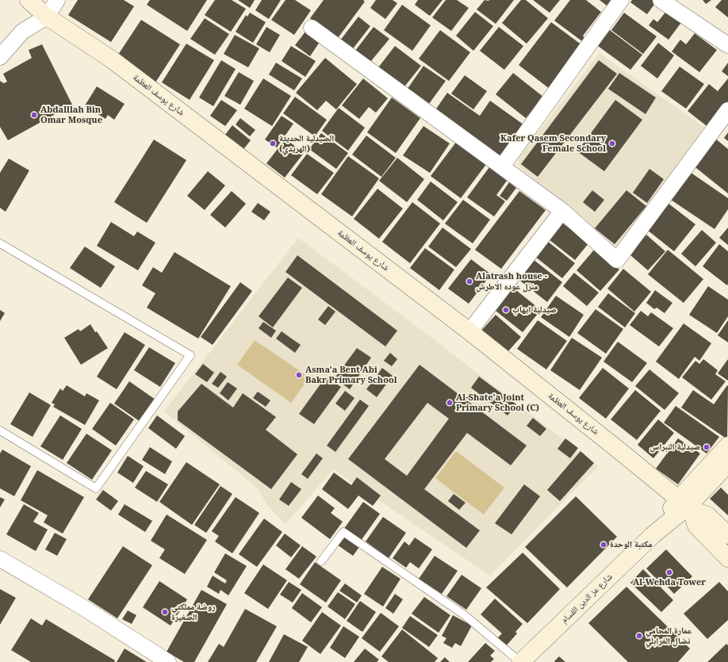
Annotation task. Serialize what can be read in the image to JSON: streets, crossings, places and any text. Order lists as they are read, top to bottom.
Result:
{
  "streets": {
    "street": ["شارع يوسف العظمة", "شارع عز الدين القسام"]
  },
  "crossings": [
    ["شارع يوسف العظمة", "شارع عز الدين القسام"]
  ],
  "places": [
    "Abdalllah Bin Omar Mosque",
    "الصيدلية الحديثة (الهريدي)",
    "Kafer Qasem Secondary Female School",
    "Alatrash house - منزل عوده الاطرش",
    "صيدلية ايهاب",
    "Asma'a Bent Abi Bakr Primary School",
    "Al-Shate'a Joint Primary School (C)",
    "صيدلية النبراس",
    "مكتبة الوحدة",
    "Al-Wehda Tower",
    "روضة مملكتي الصغيرة",
    "عمارة المحامي نضال الغرابلي"
  ]
}
